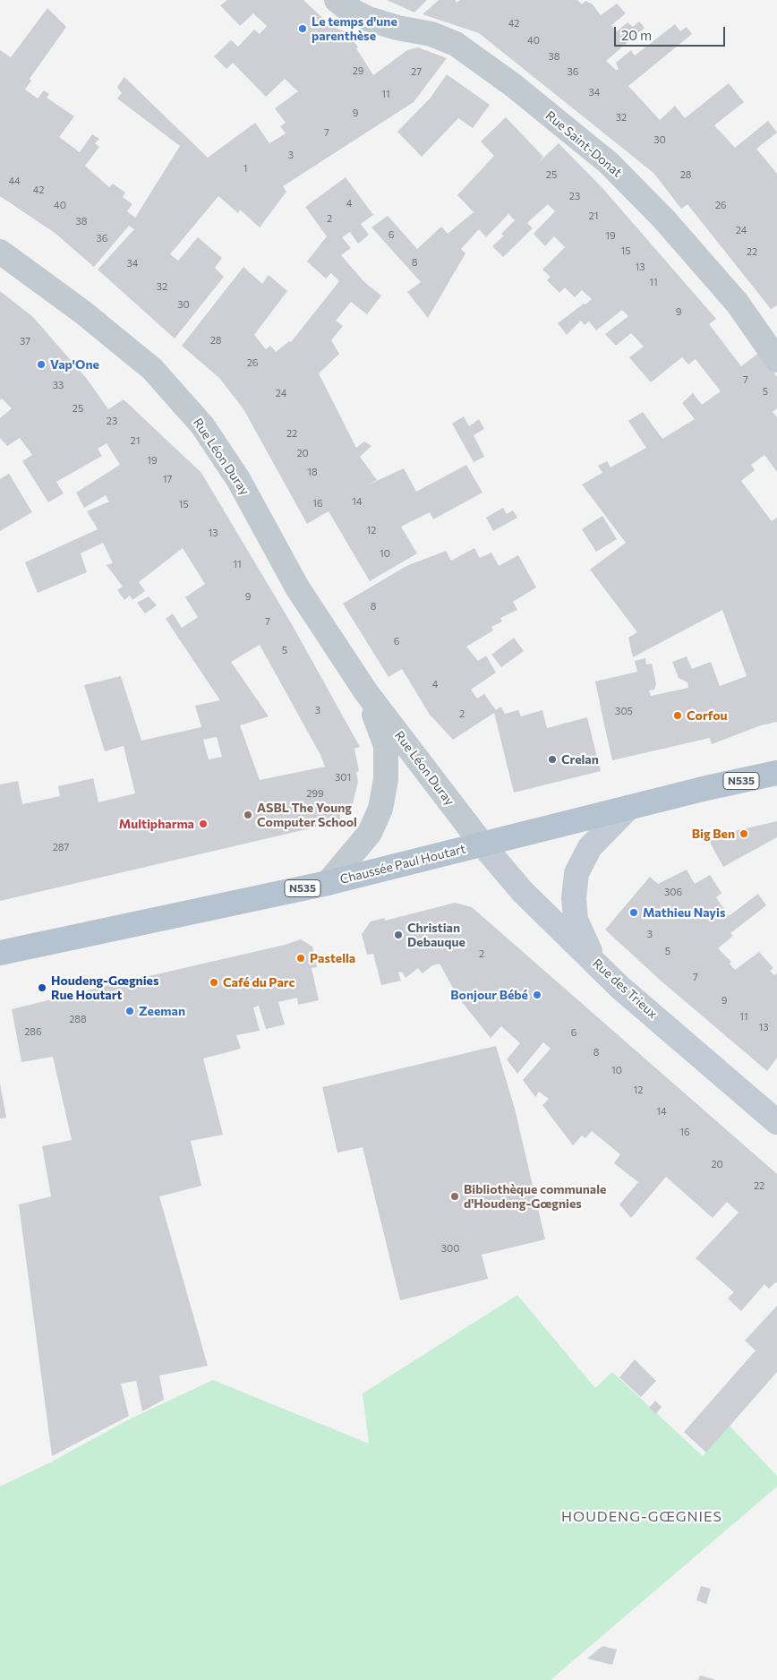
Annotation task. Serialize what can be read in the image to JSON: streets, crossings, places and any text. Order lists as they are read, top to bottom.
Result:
{
  "streets": {
    "main road": ["N535", "Chaussée Paul Houtart"],
    "street": ["Rue Saint-Donat", "Rue Léon Duray", "Rue des Trieux"]
  },
  "crossings": [
    ["Rue Léon Duray", "Chaussée Paul Houtart"],
    ["Rue Léon Duray", "Rue des Trieux"],
    ["Chaussée Paul Houtart", "Rue des Trieux"]
  ],
  "districts": ["HOUDENG-GŒGNIES"],
  "places": [
    "Le temps d'une parenthèse",
    "Vap'One",
    "Corfou",
    "Crelan",
    "ASBL The Young Computer School",
    "Multipharma",
    "Big Ben",
    "Mathieu Nayis",
    "Christian Debauque",
    "Pastella",
    "Café du Parc",
    "Houdeng-Gœgnies Rue Houtart",
    "Bonjour Bébé",
    "Zeeman",
    "Bibliothèque communale d'Houdeng-Gœgnies"
  ],
  "house_numbers": [
    "42",
    "40",
    "38",
    "29",
    "27",
    "36",
    "34",
    "11",
    "9",
    "32",
    "7",
    "30",
    "3",
    "1",
    "25",
    "28",
    "44",
    "42",
    "23",
    "4",
    "40",
    "26",
    "21",
    "2",
    "38",
    "24",
    "6",
    "19",
    "36",
    "15",
    "22",
    "8",
    "34",
    "13",
    "11",
    "32",
    "30",
    "9",
    "28",
    "37",
    "26",
    "7",
    "33",
    "5",
    "24",
    "25",
    "23",
    "22",
    "21",
    "20",
    "19",
    "18",
    "17",
    "14",
    "16",
    "15",
    "12",
    "13",
    "10",
    "11",
    "9",
    "8",
    "7",
    "6",
    "5",
    "4",
    "3",
    "305",
    "2",
    "301",
    "299",
    "287",
    "306",
    "3",
    "5",
    "2",
    "7",
    "9",
    "11",
    "288",
    "13",
    "286",
    "6",
    "8",
    "10",
    "12",
    "14",
    "16",
    "20",
    "22",
    "300"
  ],
  "scale_bar": "20 m"
}
